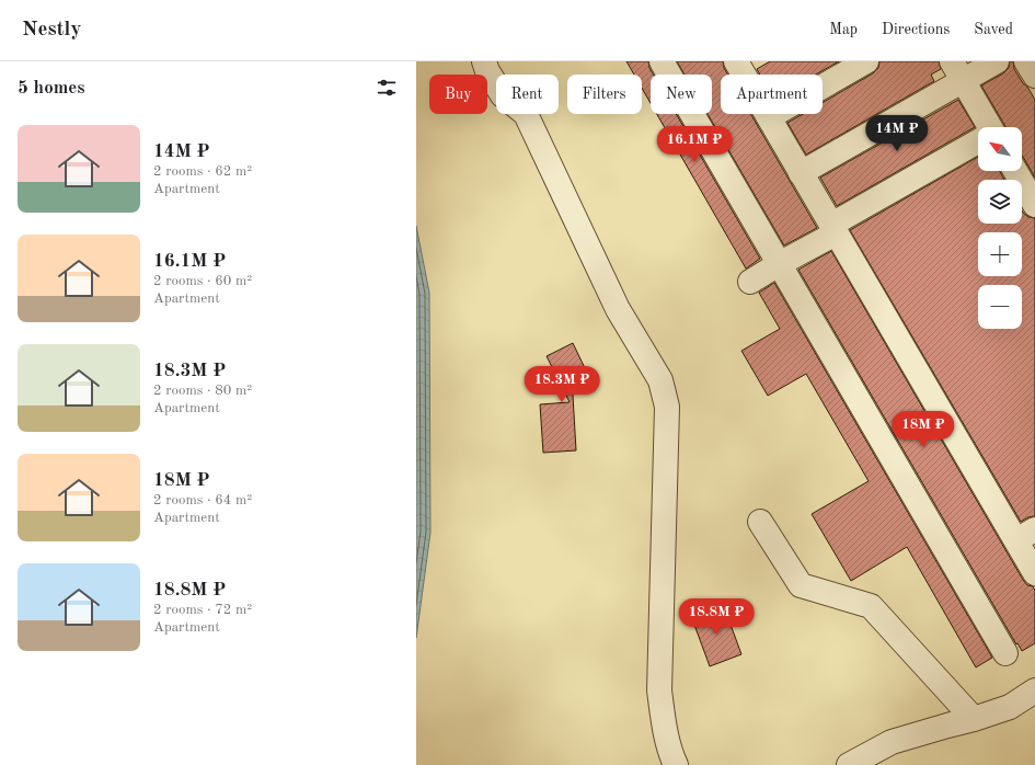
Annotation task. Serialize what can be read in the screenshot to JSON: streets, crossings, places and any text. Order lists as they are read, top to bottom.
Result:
{
  "north": "top left",
  "page": {
    "header": "Nestly",
    "nav": ["Map", "Directions", "Saved"],
    "heading": "5 homes",
    "chip": [
      "Buy",
      "Rent",
      "Filters",
      "New",
      "Apartment"
    ],
    "list": [
      {
        "name": "14M ₽",
        "note": "2 rooms · 62 m² · Apartment"
      },
      {
        "name": "16.1M ₽",
        "note": "2 rooms · 60 m² · Apartment"
      },
      {
        "name": "18.3M ₽",
        "note": "2 rooms · 80 m² · Apartment"
      },
      {
        "name": "18M ₽",
        "note": "2 rooms · 64 m² · Apartment"
      },
      {
        "name": "18.8M ₽",
        "note": "2 rooms · 72 m² · Apartment"
      }
    ],
    "price": [
      "14M ₽",
      "16.1M ₽",
      "18.3M ₽",
      "18M ₽",
      "18.8M ₽"
    ],
    "map_buttons": ["+", "−"]
  }
}
